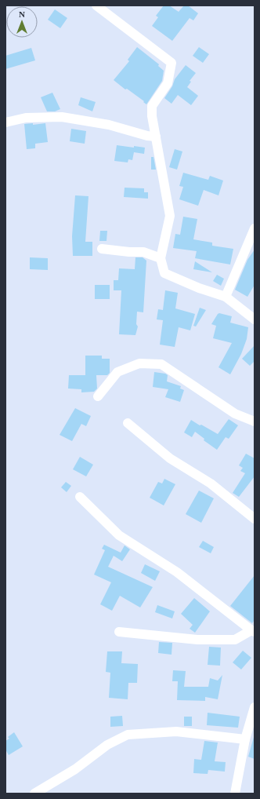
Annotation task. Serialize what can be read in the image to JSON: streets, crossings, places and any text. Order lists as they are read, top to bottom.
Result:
{
  "north": "top"
}
